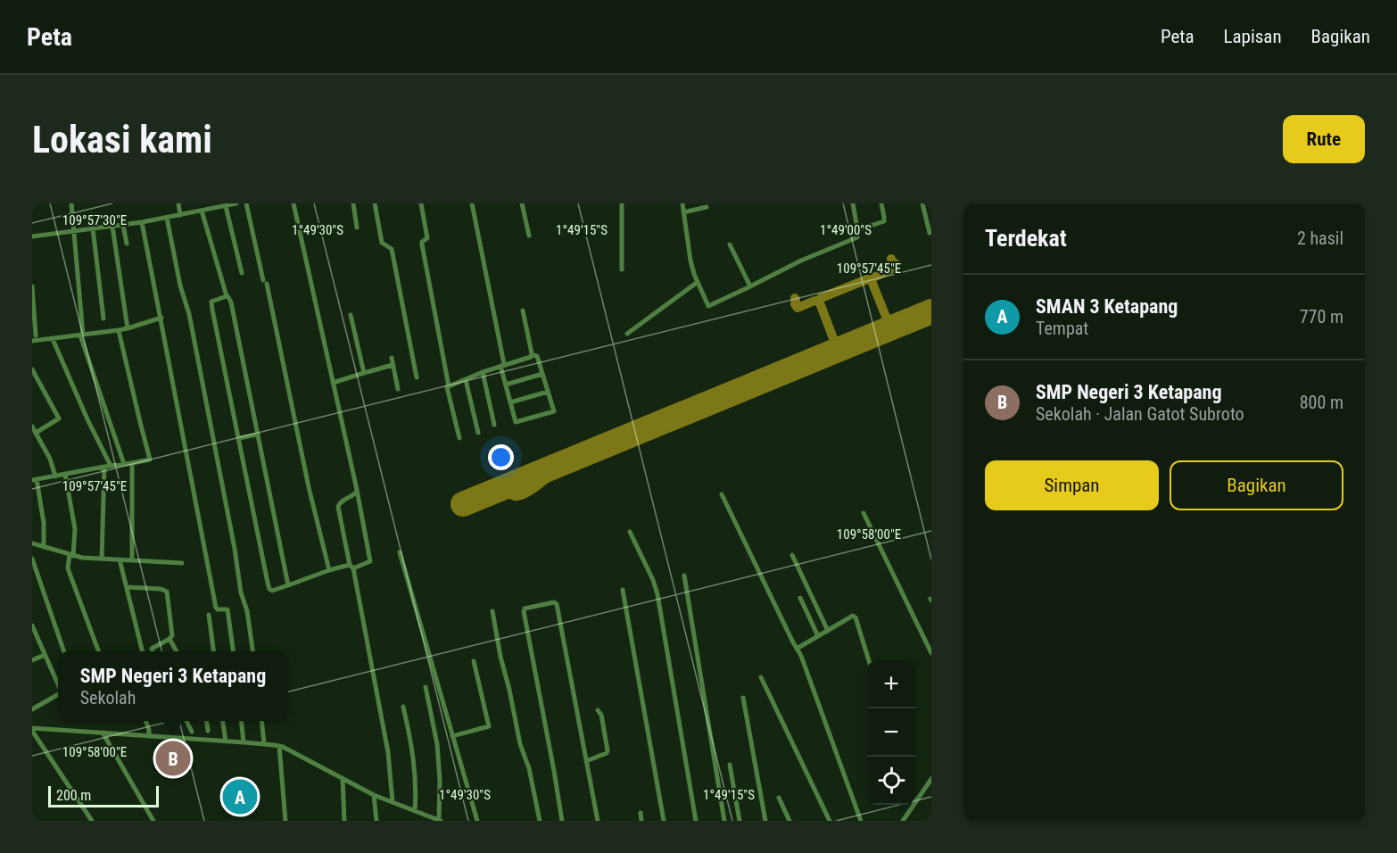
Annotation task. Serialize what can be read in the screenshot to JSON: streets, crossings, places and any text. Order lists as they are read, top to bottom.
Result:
{
  "scale_bar": "200 m",
  "page": {
    "header": "Peta",
    "nav": ["Peta", "Lapisan", "Bagikan"],
    "buttons": [
      "Rute",
      ["Simpan", "Bagikan"]
    ],
    "title": "Lokasi kami",
    "heading": ["Terdekat", "2 hasil"],
    "list": [
      {
        "mark": "A",
        "name": "SMAN 3 Ketapang",
        "note": "Tempat",
        "value": "770 m"
      },
      {
        "mark": "B",
        "name": "SMP Negeri 3 Ketapang",
        "note": "Sekolah · Jalan Gatot Subroto",
        "value": "800 m"
      }
    ],
    "popup": ["SMP Negeri 3 Ketapang", "Sekolah"],
    "map_buttons": ["+", "−"],
    "pins": ["B", "A"],
    "scale": "200 m"
  },
  "coordinates": [
    "109°57'30\"E",
    "1°49'30\"S",
    "1°49'15\"S",
    "1°49'00\"S",
    "109°57'45\"E",
    "109°58'00\"E"
  ]
}
